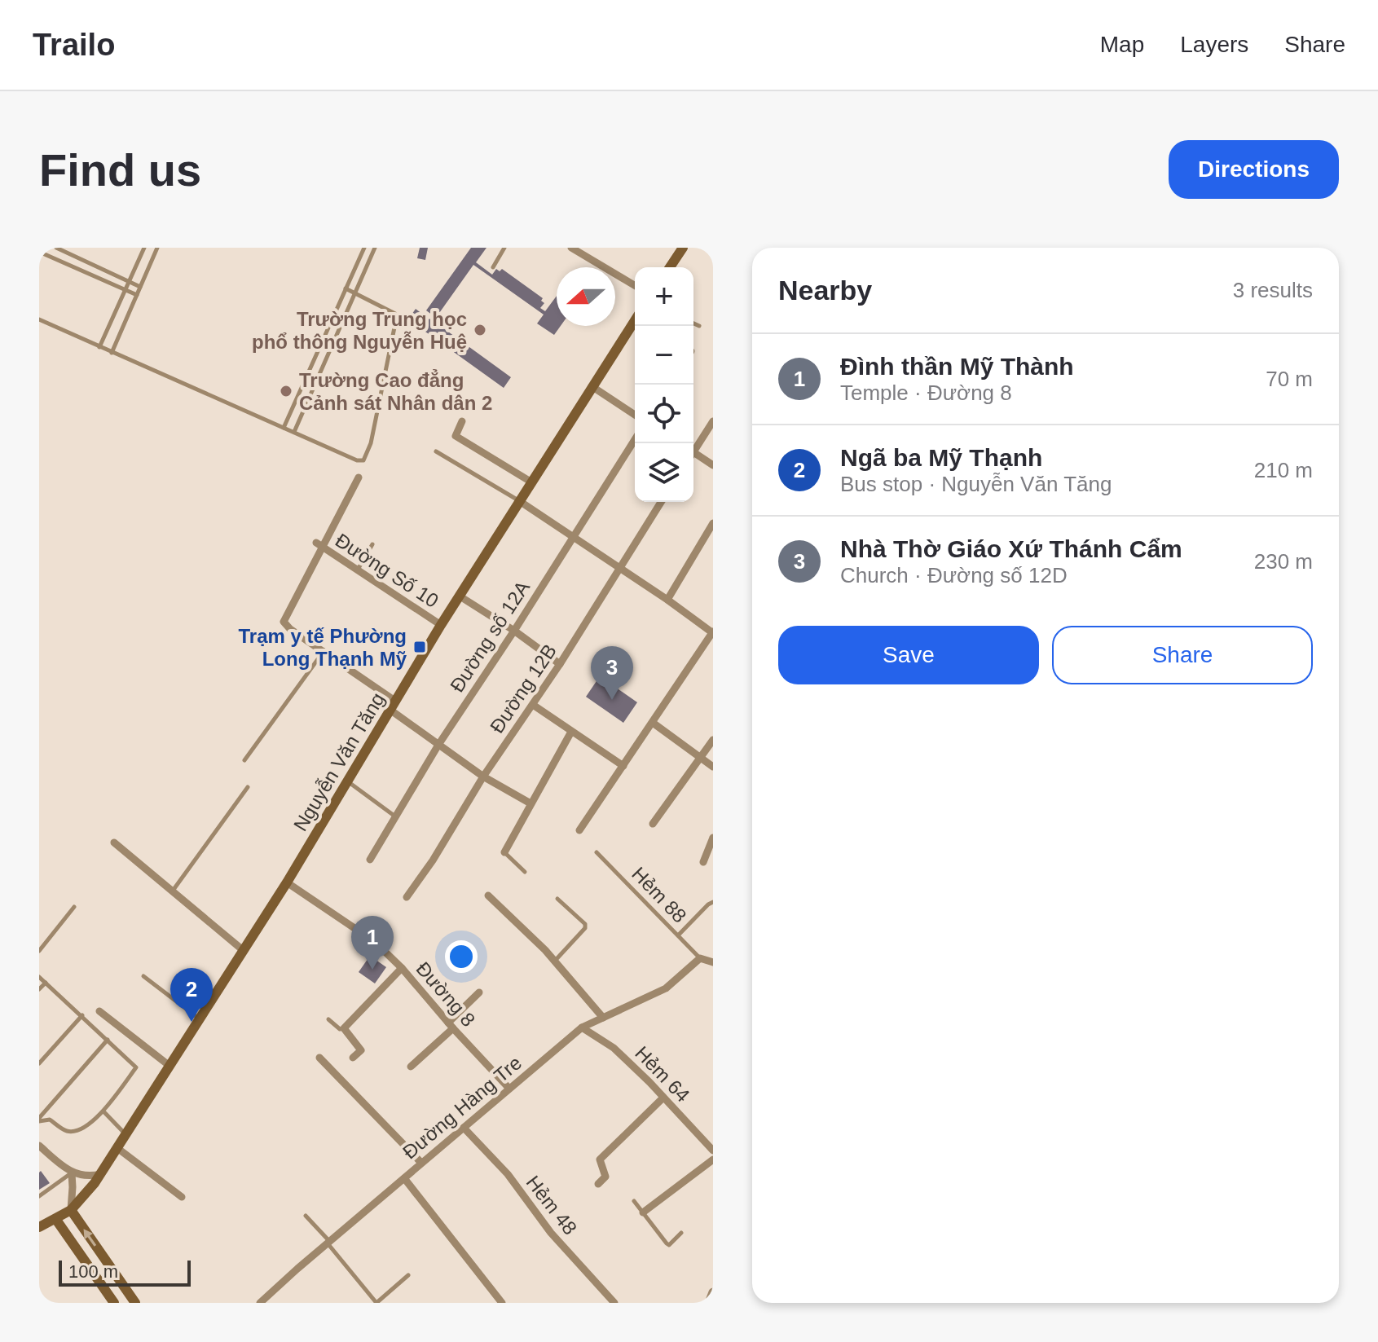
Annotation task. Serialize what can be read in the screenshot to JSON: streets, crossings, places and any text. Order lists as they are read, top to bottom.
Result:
{
  "streets": {
    "main road": ["Nguyễn Văn Tăng"],
    "street": [
      "Đường Số 10",
      "Đường số 12A",
      "Đường 12B",
      "Đường 8",
      "Hẻm 64",
      "Đường Hàng Tre",
      "Hẻm 48"
    ],
    "lane": ["Hẻm 88"]
  },
  "crossings": [
    ["Đường Số 10", "Nguyễn Văn Tăng"],
    ["Nguyễn Văn Tăng", "Đường 8"],
    ["Hẻm 88", "Đường Hàng Tre"],
    ["Đường 8", "Đường Hàng Tre"],
    ["Hẻm 64", "Đường Hàng Tre"],
    ["Đường Hàng Tre", "Hẻm 48"]
  ],
  "places": {
    "other": ["Trường Trung học phổ thông Nguyễn Huệ", "Trường Cao đẳng Cảnh sát Nhân dân 2"],
    "transit": ["Trạm y tế Phường Long Thạnh Mỹ"]
  },
  "scale_bar": "100 m",
  "north": "left",
  "page": {
    "header": "Trailo",
    "nav": ["Map", "Layers", "Share"],
    "buttons": [
      "Directions",
      ["Save", "Share"]
    ],
    "title": "Find us",
    "heading": ["Nearby", "3 results"],
    "map_buttons": ["+", "−"],
    "list": [
      {
        "mark": "1",
        "name": "Đình thần Mỹ Thành",
        "note": "Temple · Đường 8",
        "value": "70 m"
      },
      {
        "mark": "2",
        "name": "Ngã ba Mỹ Thạnh",
        "note": "Bus stop · Nguyễn Văn Tăng",
        "value": "210 m"
      },
      {
        "mark": "3",
        "name": "Nhà Thờ Giáo Xứ Thánh Cẩm",
        "note": "Church · Đường số 12D",
        "value": "230 m"
      }
    ],
    "pins": ["3", "1", "2"],
    "scale": "100 m"
  }
}
